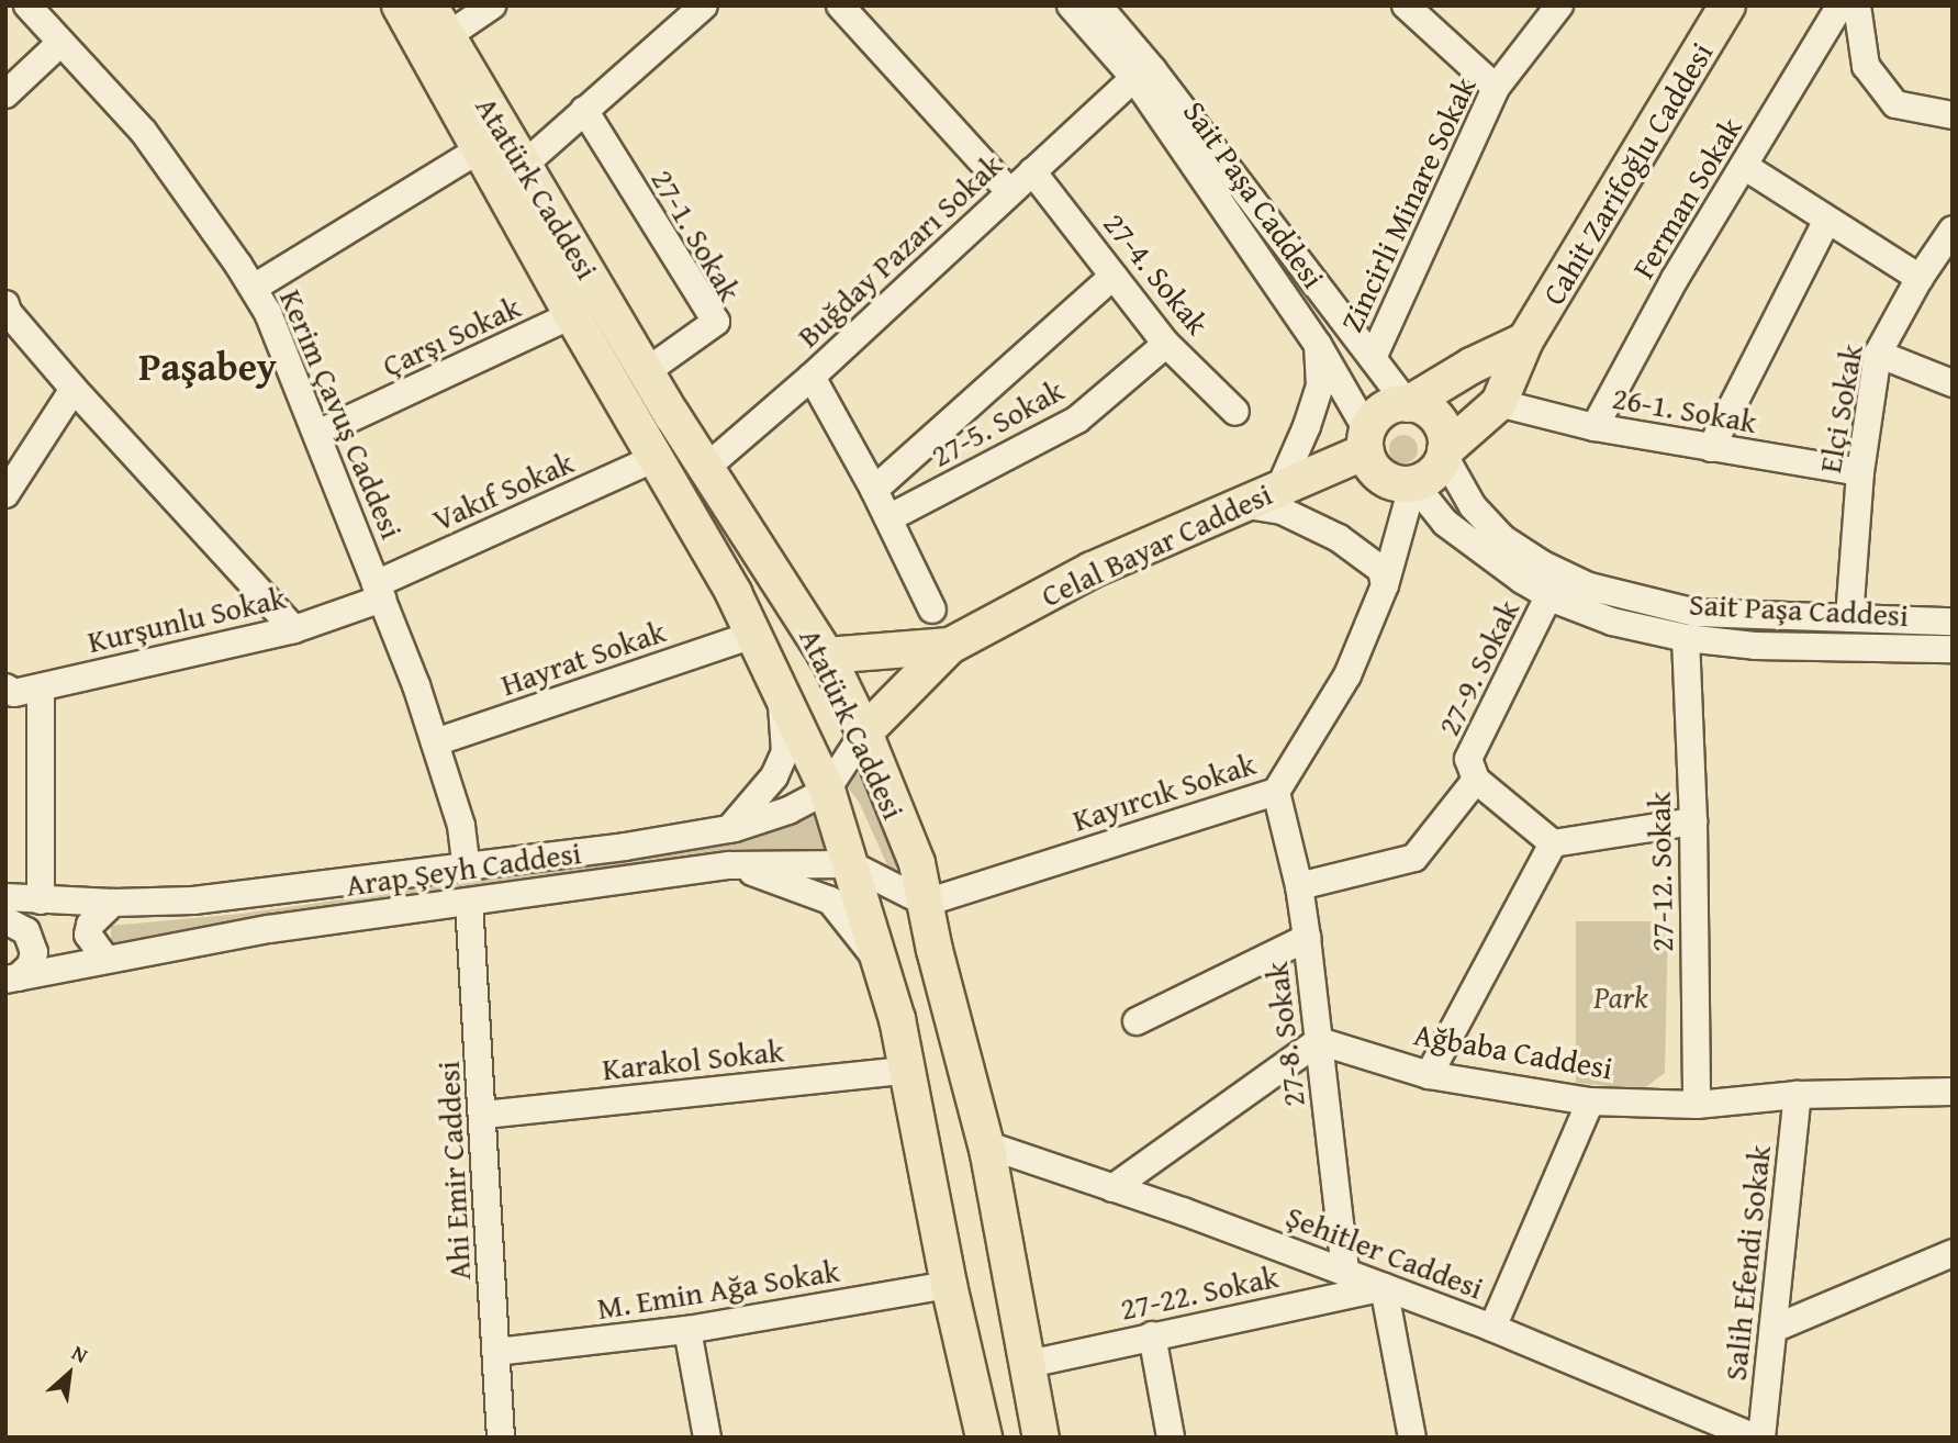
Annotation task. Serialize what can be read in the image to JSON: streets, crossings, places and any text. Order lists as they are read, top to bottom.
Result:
{
  "streets": {
    "main road": ["Cahit Zarifoğlu Caddesi", "Atatürk Caddesi", "Celal Bayar Caddesi"],
    "street": [
      "Sait Paşa Caddesi",
      "Ferman Sokak",
      "Zincirli Minare Sokak",
      "27-1. Sokak",
      "Buğday Pazarı Sokak",
      "27-4. Sokak",
      "Çarşı Sokak",
      "Elçi Sokak",
      "26-1. Sokak",
      "Kerim Çavuş Caddesi",
      "27-5. Sokak",
      "Vakıf Sokak",
      "Kurşunlu Sokak",
      "Hayrat Sokak",
      "27-9. Sokak",
      "Kayırcık Sokak",
      "Arap Şeyh Caddesi",
      "27-12. Sokak",
      "27-8. Sokak",
      "Ağbaba Caddesi",
      "Karakol Sokak",
      "Ahi Emir Caddesi",
      "Şehitler Caddesi",
      "Salih Efendi Sokak",
      "M. Emin Ağa Sokak",
      "27-22. Sokak"
    ]
  },
  "crossings": [
    ["Cahit Zarifoğlu Caddesi", "Sait Paşa Caddesi"],
    ["Cahit Zarifoğlu Caddesi", "26-1. Sokak"],
    ["Cahit Zarifoğlu Caddesi", "Celal Bayar Caddesi"],
    ["Cahit Zarifoğlu Caddesi", "Kayırcık Sokak"],
    ["Atatürk Caddesi", "27-1. Sokak"],
    ["Atatürk Caddesi", "Buğday Pazarı Sokak"],
    ["Atatürk Caddesi", "Çarşı Sokak"],
    ["Atatürk Caddesi", "Vakıf Sokak"],
    ["Atatürk Caddesi", "Hayrat Sokak"],
    ["Atatürk Caddesi", "Kayırcık Sokak"],
    ["Atatürk Caddesi", "Arap Şeyh Caddesi"],
    ["Atatürk Caddesi", "Karakol Sokak"],
    ["Atatürk Caddesi", "Şehitler Caddesi"],
    ["Atatürk Caddesi", "M. Emin Ağa Sokak"],
    ["Atatürk Caddesi", "27-22. Sokak"],
    ["Sait Paşa Caddesi", "Zincirli Minare Sokak"],
    ["Sait Paşa Caddesi", "Buğday Pazarı Sokak"],
    ["Sait Paşa Caddesi", "Elçi Sokak"],
    ["Sait Paşa Caddesi", "Celal Bayar Caddesi"],
    ["Sait Paşa Caddesi", "27-9. Sokak"],
    ["Sait Paşa Caddesi", "Kayırcık Sokak"],
    ["Sait Paşa Caddesi", "27-12. Sokak"],
    ["Ferman Sokak", "26-1. Sokak"],
    ["Buğday Pazarı Sokak", "27-4. Sokak"],
    ["27-4. Sokak", "27-5. Sokak"],
    ["Çarşı Sokak", "Kerim Çavuş Caddesi"],
    ["Elçi Sokak", "26-1. Sokak"],
    ["Kerim Çavuş Caddesi", "Vakıf Sokak"],
    ["Kerim Çavuş Caddesi", "Kurşunlu Sokak"],
    ["Kerim Çavuş Caddesi", "Hayrat Sokak"],
    ["Kerim Çavuş Caddesi", "Arap Şeyh Caddesi"],
    ["Vakıf Sokak", "Kurşunlu Sokak"],
    ["Celal Bayar Caddesi", "Kayırcık Sokak"],
    ["27-9. Sokak", "27-8. Sokak"],
    ["Kayırcık Sokak", "Arap Şeyh Caddesi"],
    ["Kayırcık Sokak", "27-8. Sokak"],
    ["Arap Şeyh Caddesi", "Ahi Emir Caddesi"],
    ["27-12. Sokak", "Ağbaba Caddesi"],
    ["27-8. Sokak", "Ağbaba Caddesi"],
    ["27-8. Sokak", "Şehitler Caddesi"],
    ["Ağbaba Caddesi", "Salih Efendi Sokak"],
    ["Karakol Sokak", "Ahi Emir Caddesi"],
    ["Ahi Emir Caddesi", "M. Emin Ağa Sokak"],
    ["Şehitler Caddesi", "27-22. Sokak"]
  ],
  "districts": ["Paşabey"],
  "parks": ["Park"],
  "north": "top right"
}
